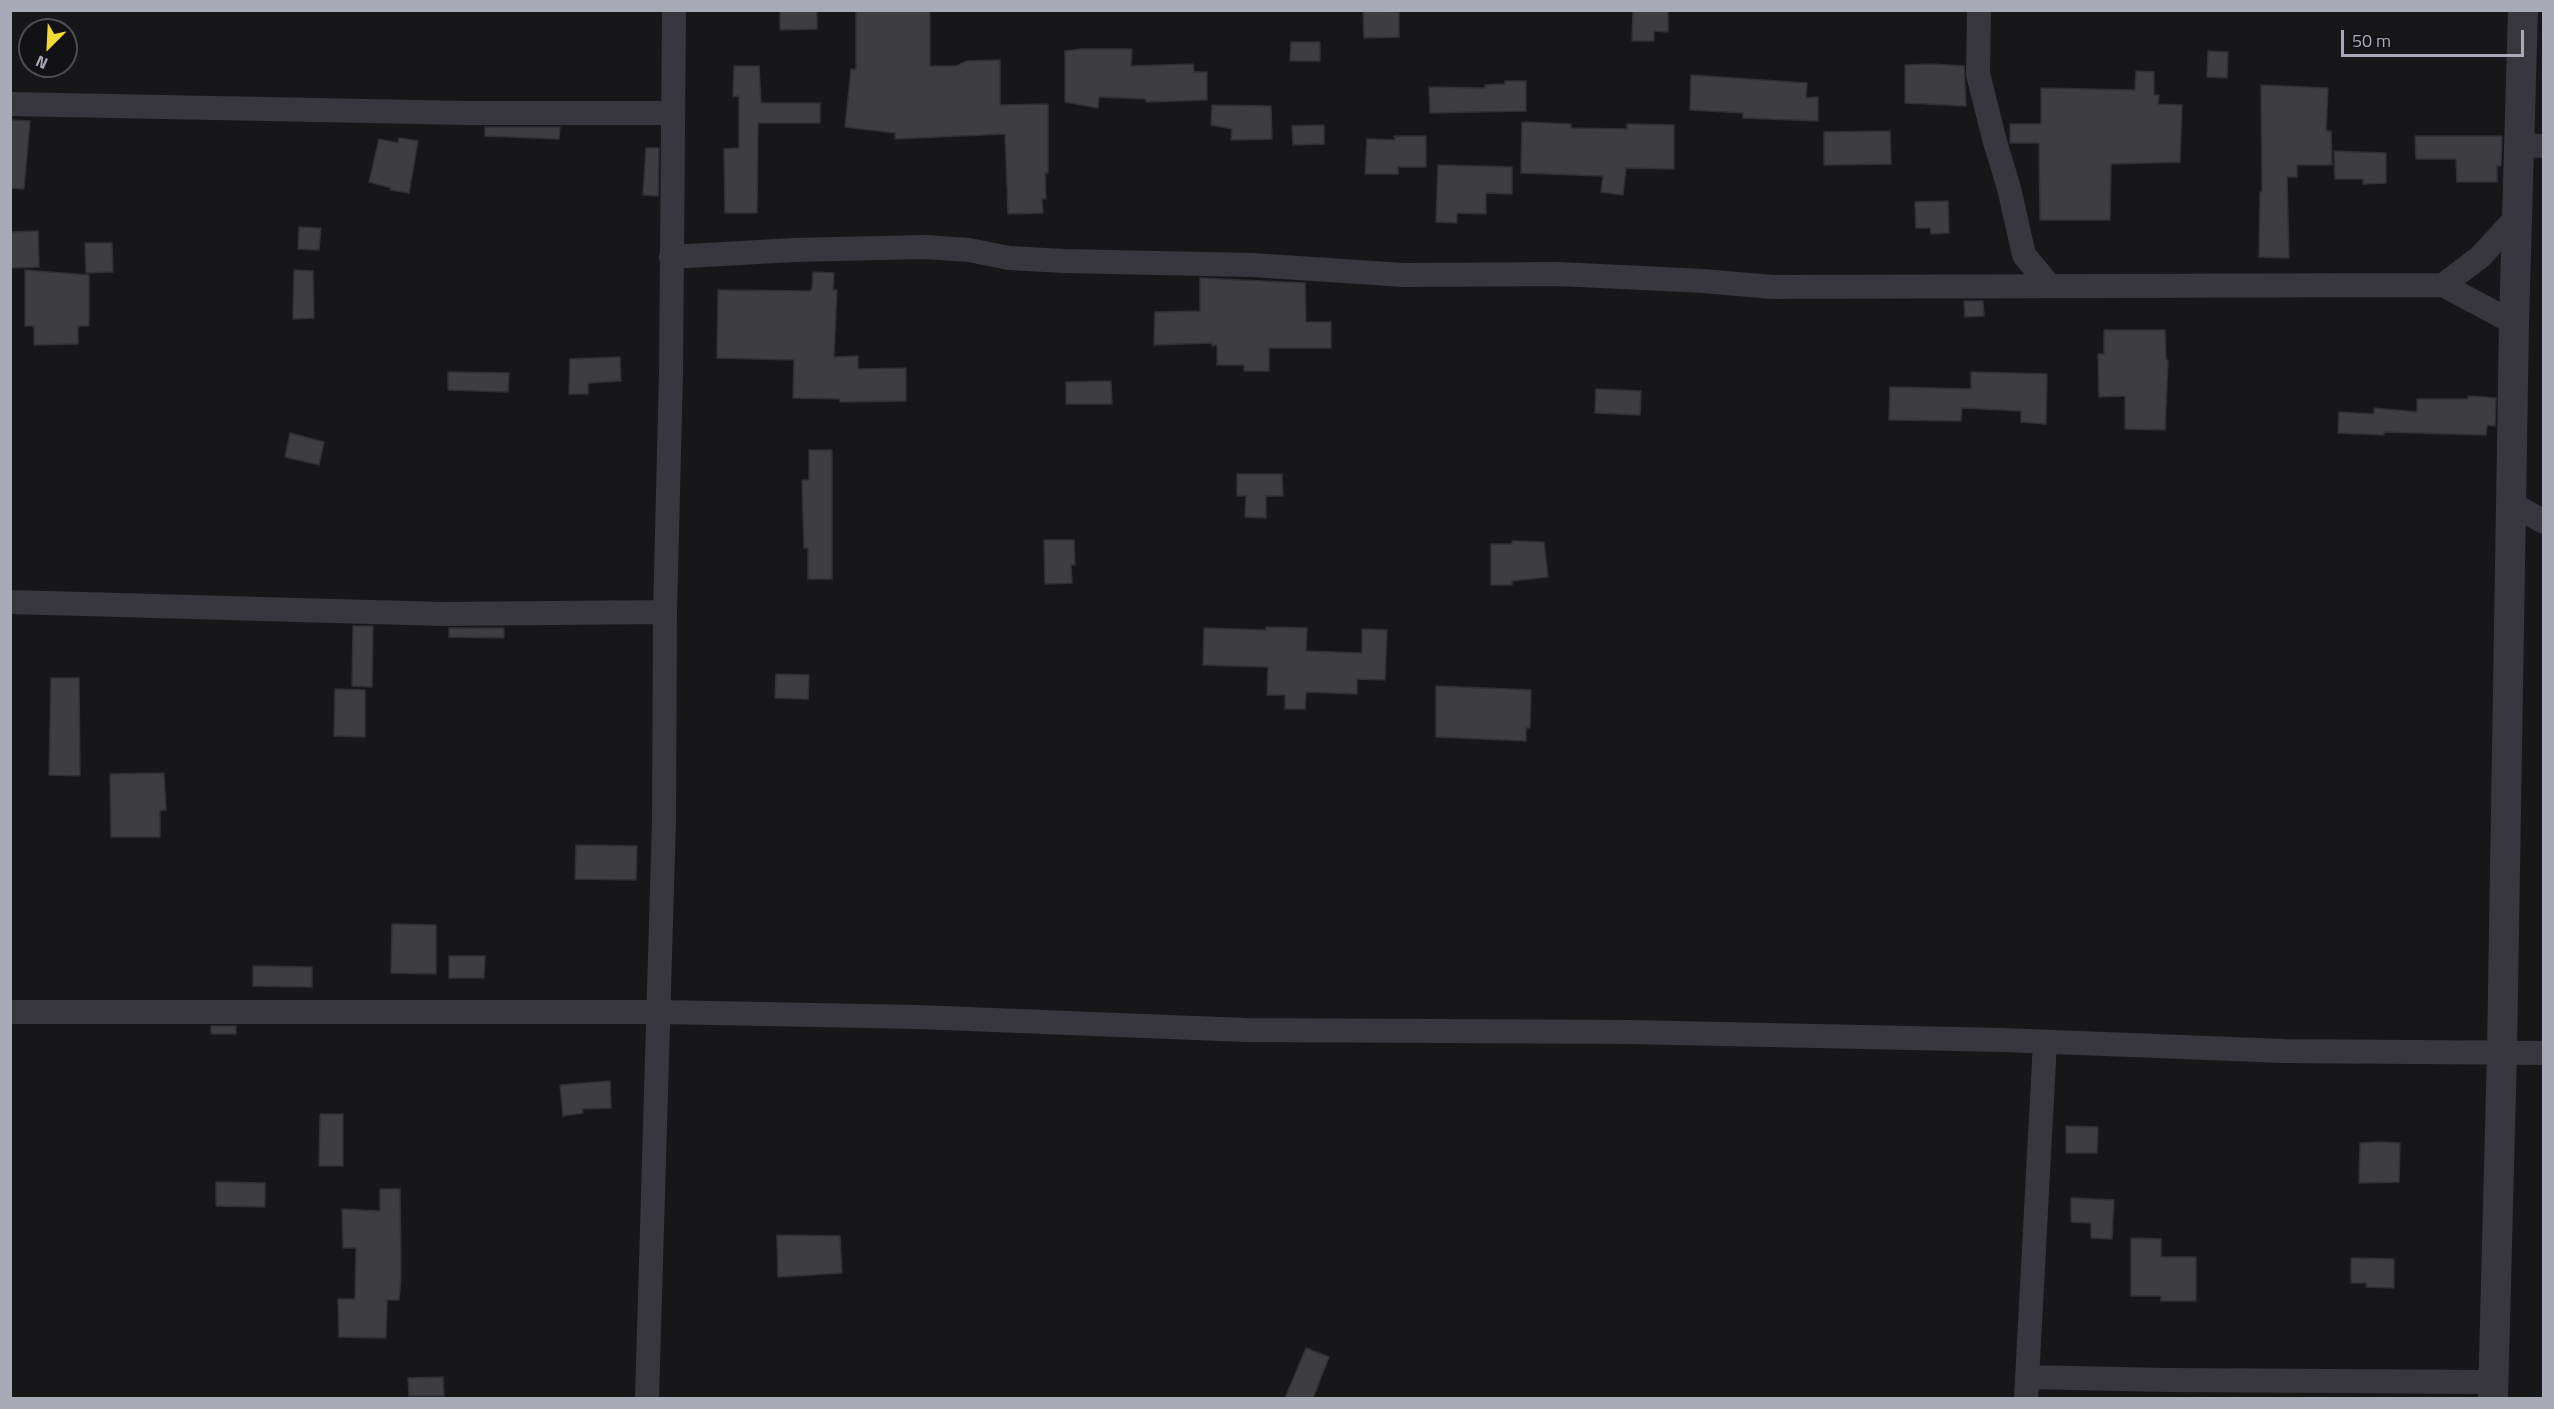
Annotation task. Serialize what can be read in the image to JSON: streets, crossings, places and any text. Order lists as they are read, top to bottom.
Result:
{
  "scale_bar": "50 m",
  "north": "bottom left"
}
